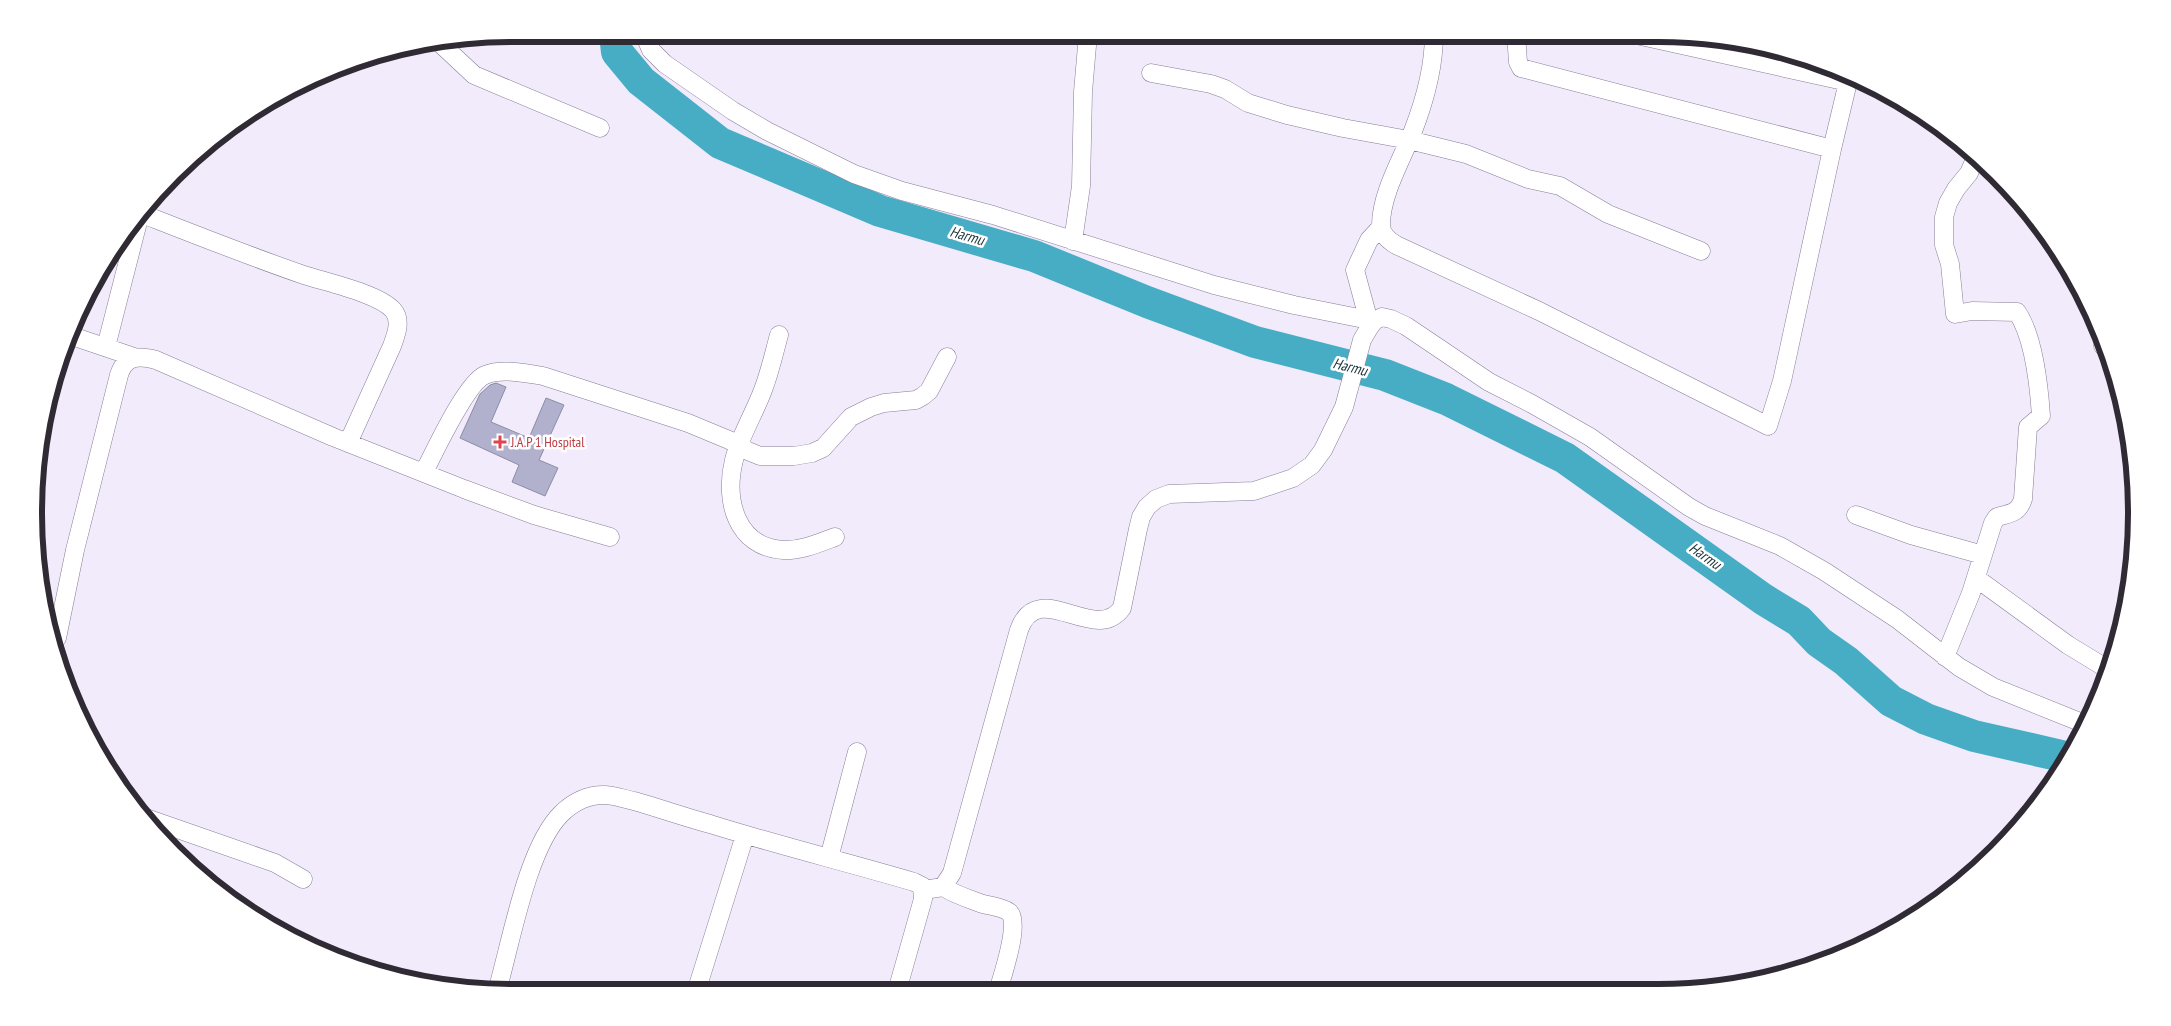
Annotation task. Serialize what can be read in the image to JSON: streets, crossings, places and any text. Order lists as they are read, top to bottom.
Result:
{
  "water": ["Harmu"],
  "places": {
    "health": ["J.A.P 1 Hospital"]
  }
}
